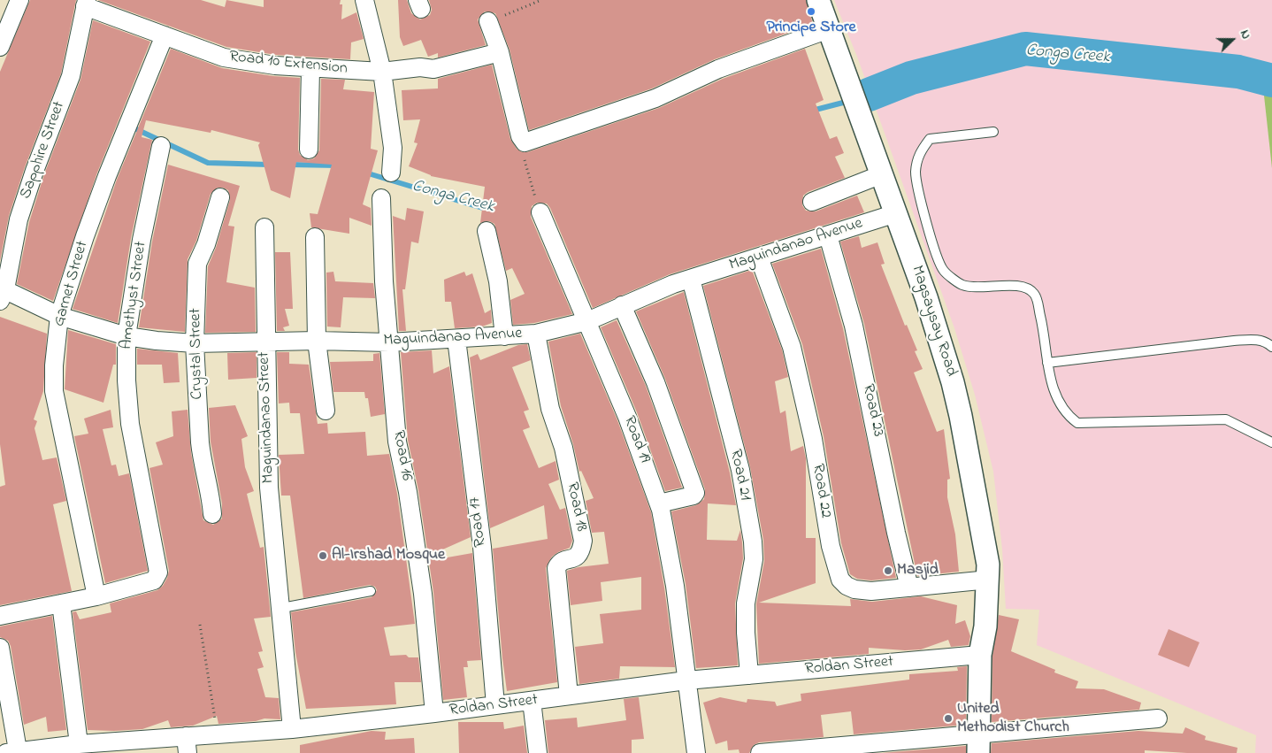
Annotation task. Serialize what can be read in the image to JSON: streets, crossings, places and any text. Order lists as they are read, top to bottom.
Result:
{
  "streets": {
    "street": [
      "Road 10 Extension",
      "Sapphire Street",
      "Maguindanao Avenue",
      "Garnet Street",
      "Amethyst Street",
      "Magsaysay Road",
      "Crystal Street",
      "Road 23",
      "Maguindanao Street",
      "Road 19",
      "Road 16",
      "Road 21",
      "Road 22",
      "Road 18",
      "Road 17",
      "Roldan Street"
    ]
  },
  "crossings": [
    ["Road 10 Extension", "Sapphire Street"],
    ["Road 10 Extension", "Garnet Street"],
    ["Sapphire Street", "Maguindanao Avenue"],
    ["Maguindanao Avenue", "Garnet Street"],
    ["Maguindanao Avenue", "Amethyst Street"],
    ["Maguindanao Avenue", "Magsaysay Road"],
    ["Maguindanao Avenue", "Crystal Street"],
    ["Maguindanao Avenue", "Road 23"],
    ["Maguindanao Avenue", "Maguindanao Street"],
    ["Maguindanao Avenue", "Road 19"],
    ["Maguindanao Avenue", "Road 16"],
    ["Maguindanao Avenue", "Road 21"],
    ["Maguindanao Avenue", "Road 22"],
    ["Maguindanao Avenue", "Road 18"],
    ["Maguindanao Avenue", "Road 17"],
    ["Garnet Street", "Amethyst Street"],
    ["Magsaysay Road", "Road 22"],
    ["Magsaysay Road", "Roldan Street"],
    ["Road 23", "Road 22"],
    ["Maguindanao Street", "Roldan Street"],
    ["Road 19", "Roldan Street"],
    ["Road 16", "Roldan Street"],
    ["Road 21", "Roldan Street"],
    ["Road 18", "Roldan Street"],
    ["Road 17", "Roldan Street"]
  ],
  "water": ["Conga Creek"],
  "places": [
    "Principe Store",
    "Al-Irshad Mosque",
    "Masjid",
    "United Methodist Church"
  ],
  "north": "right"
}
